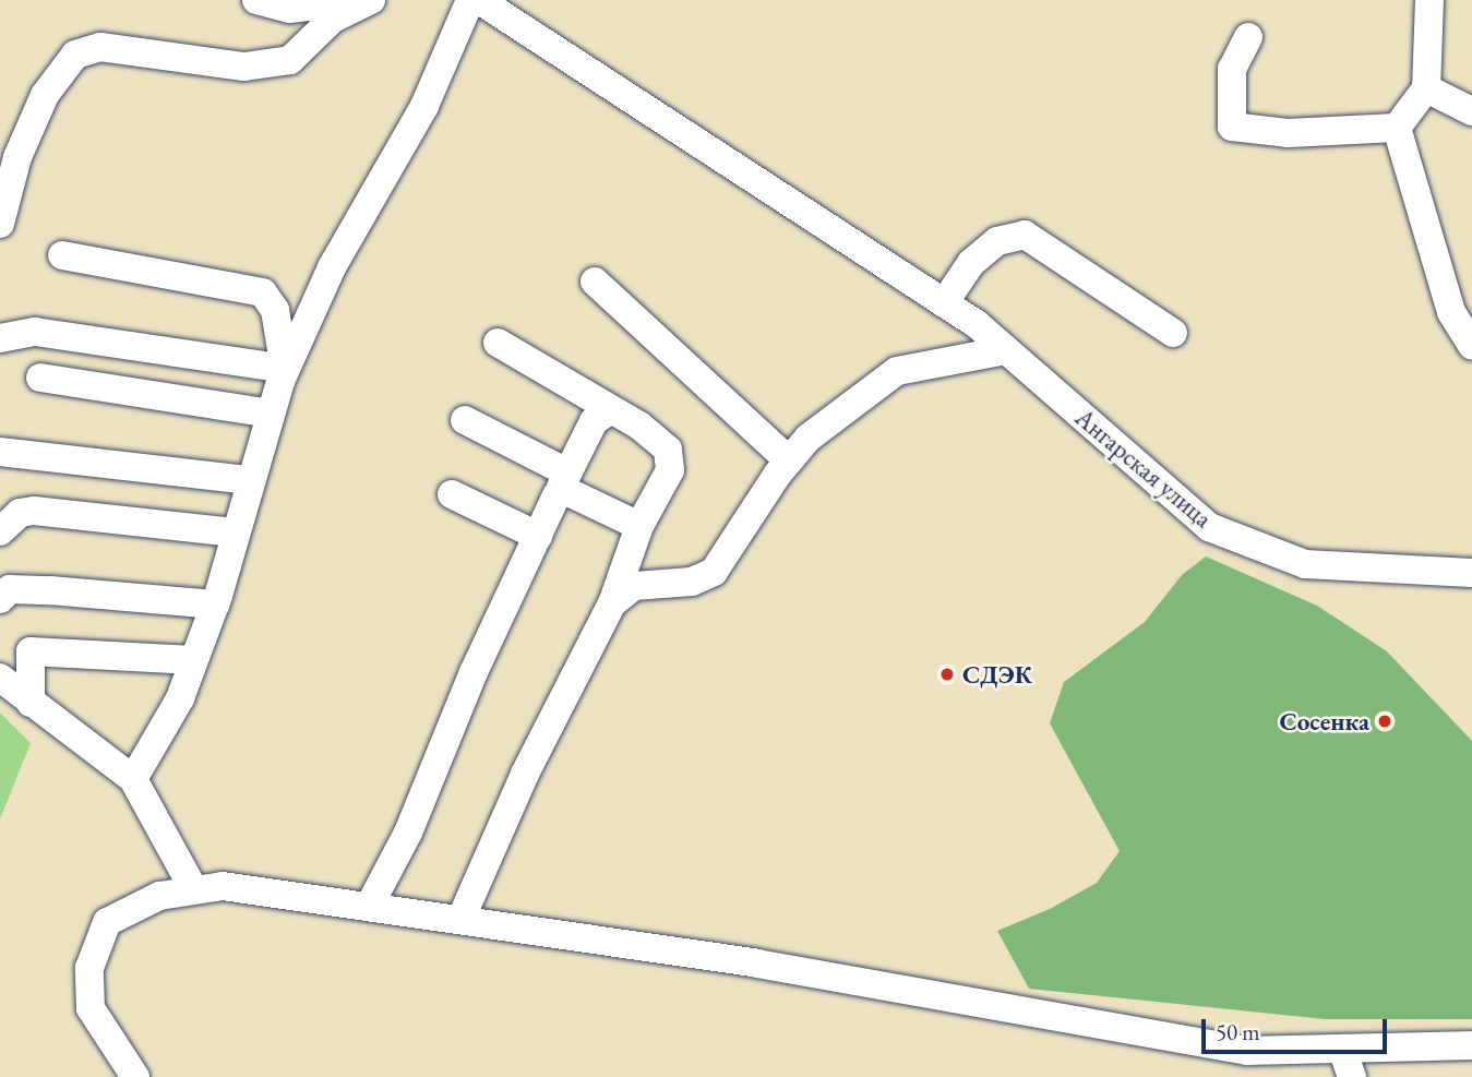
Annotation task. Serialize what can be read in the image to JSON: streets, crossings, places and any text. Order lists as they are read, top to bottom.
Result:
{
  "streets": {
    "street": ["Ангарская улица"]
  },
  "places": ["СДЭК", "Сосенка"],
  "scale_bar": "50 m"
}
